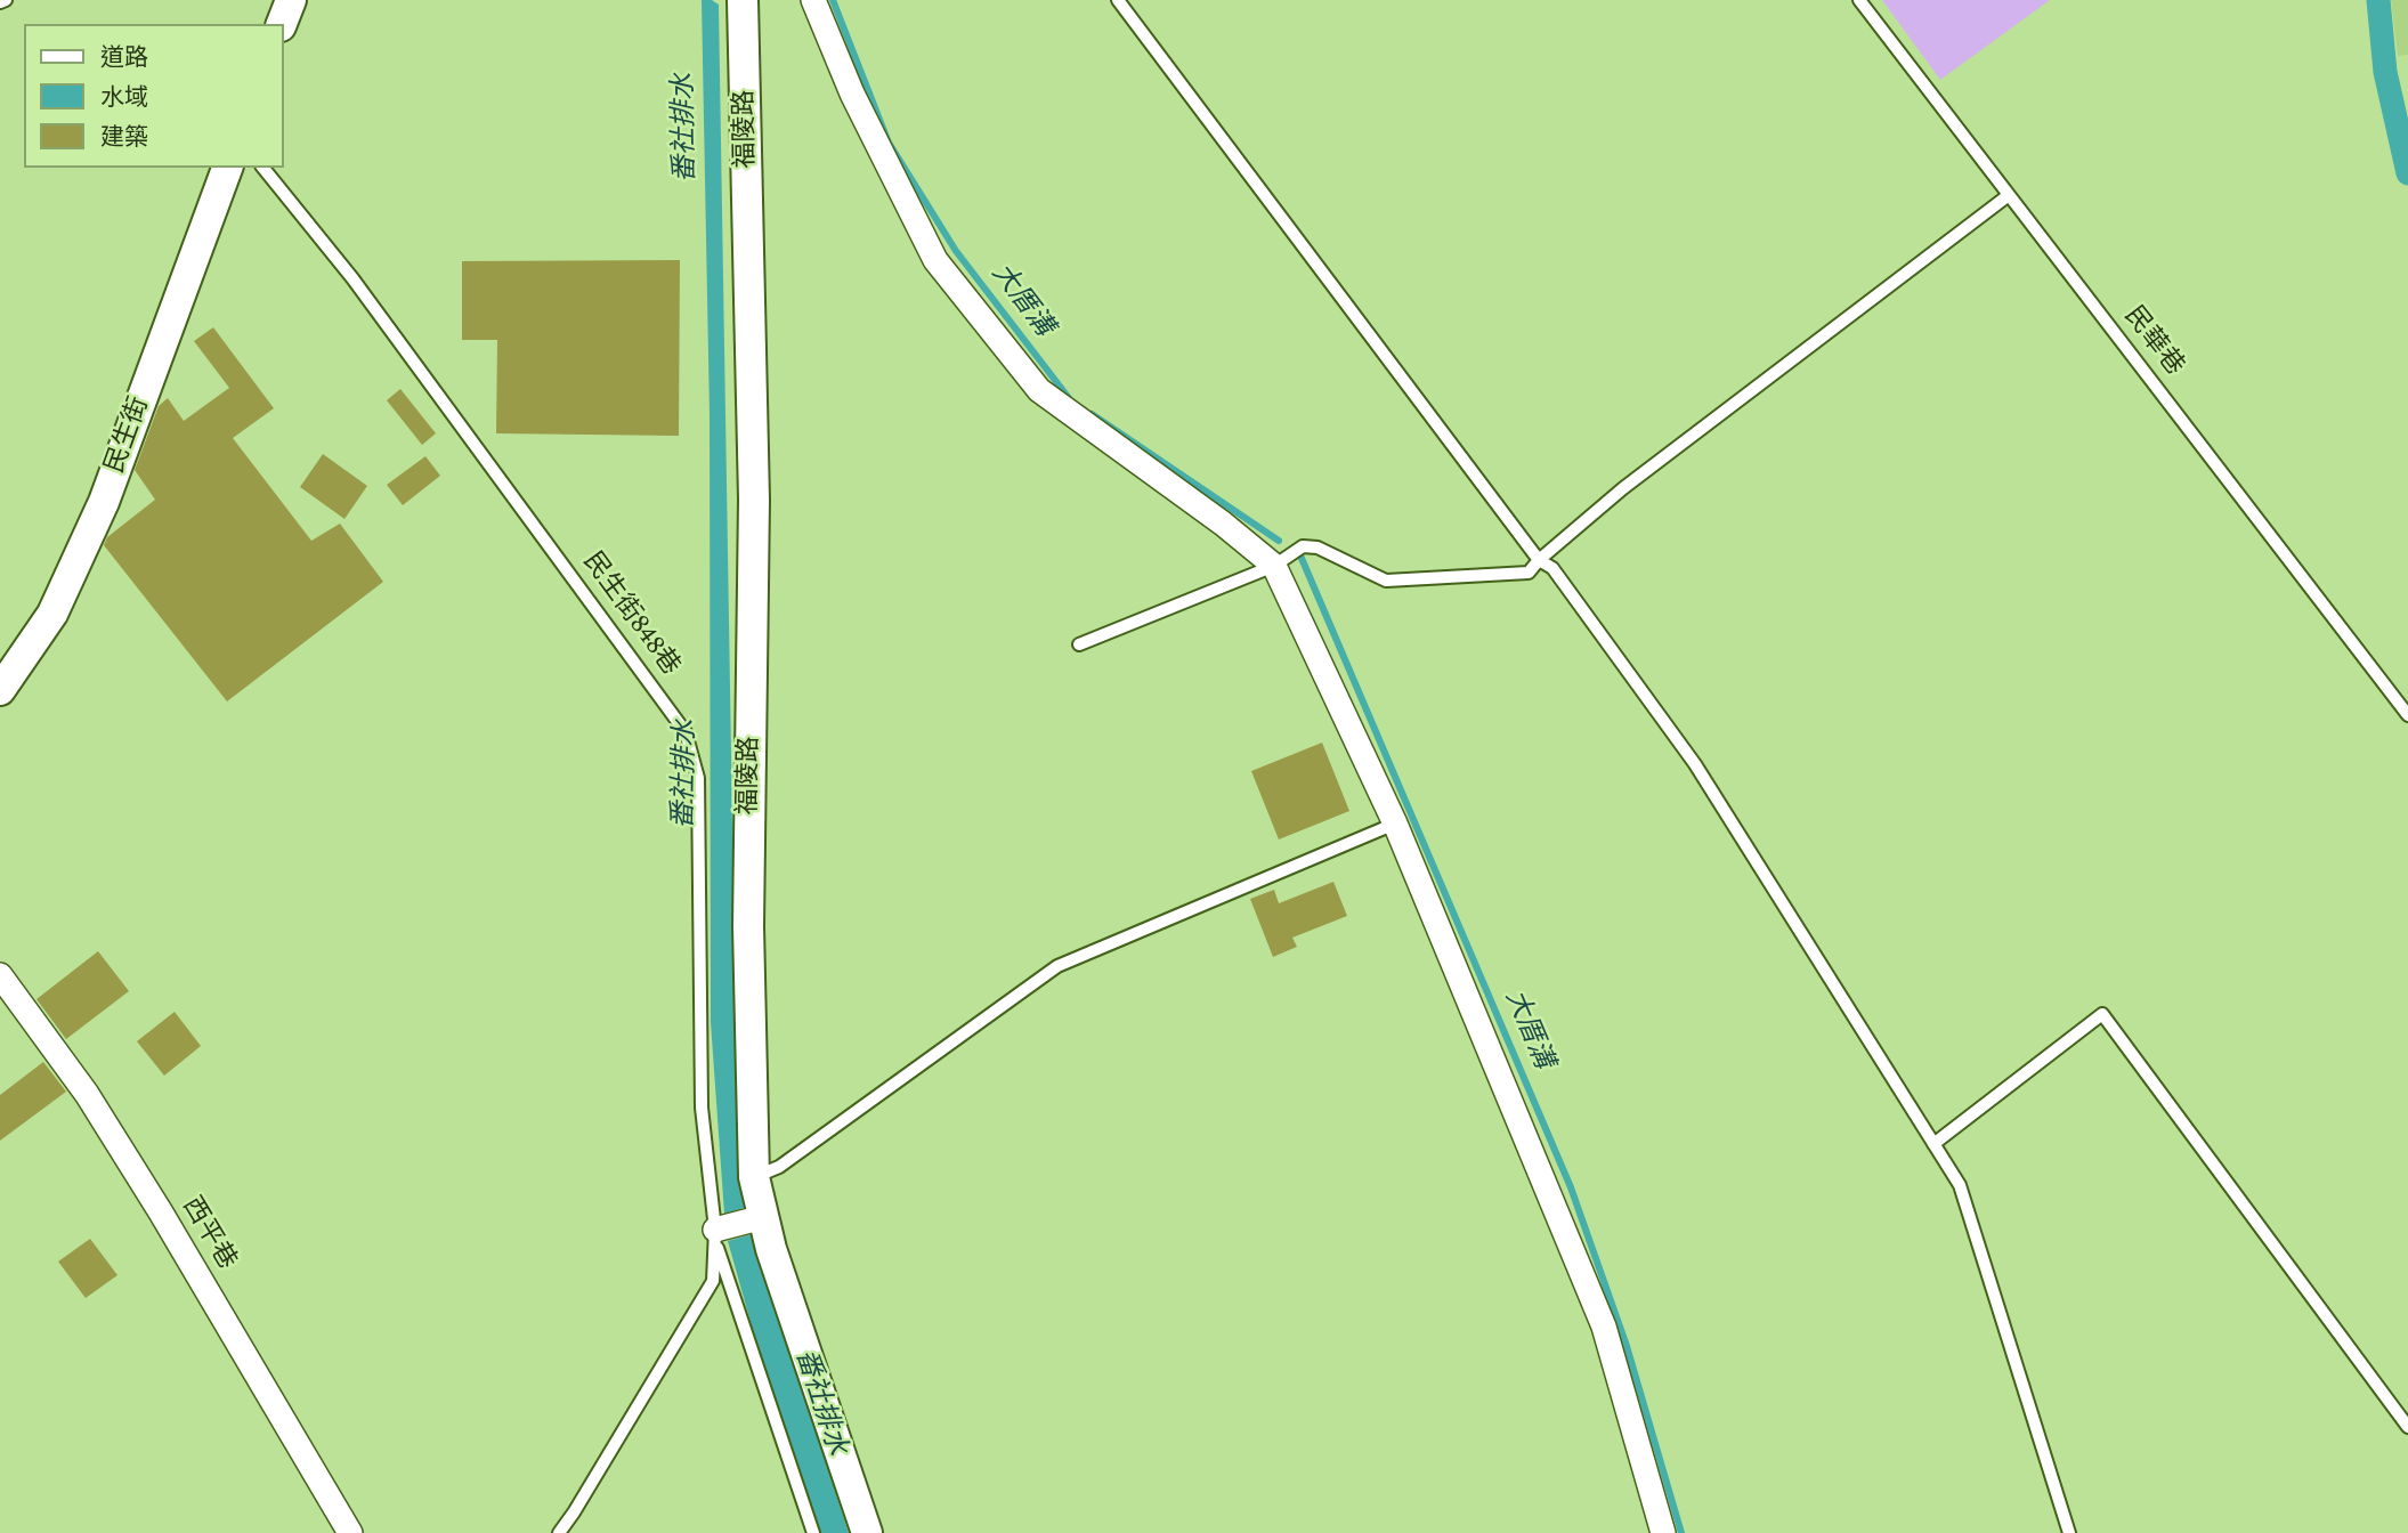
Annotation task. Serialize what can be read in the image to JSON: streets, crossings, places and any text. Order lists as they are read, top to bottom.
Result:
{
  "streets": {
    "street": ["福陵路", "民生街", "西平巷"],
    "lane": ["民華巷", "民生街848巷"]
  },
  "water": ["番社排水", "大厝溝"],
  "legend": ["道路", "水域", "建築"]
}
